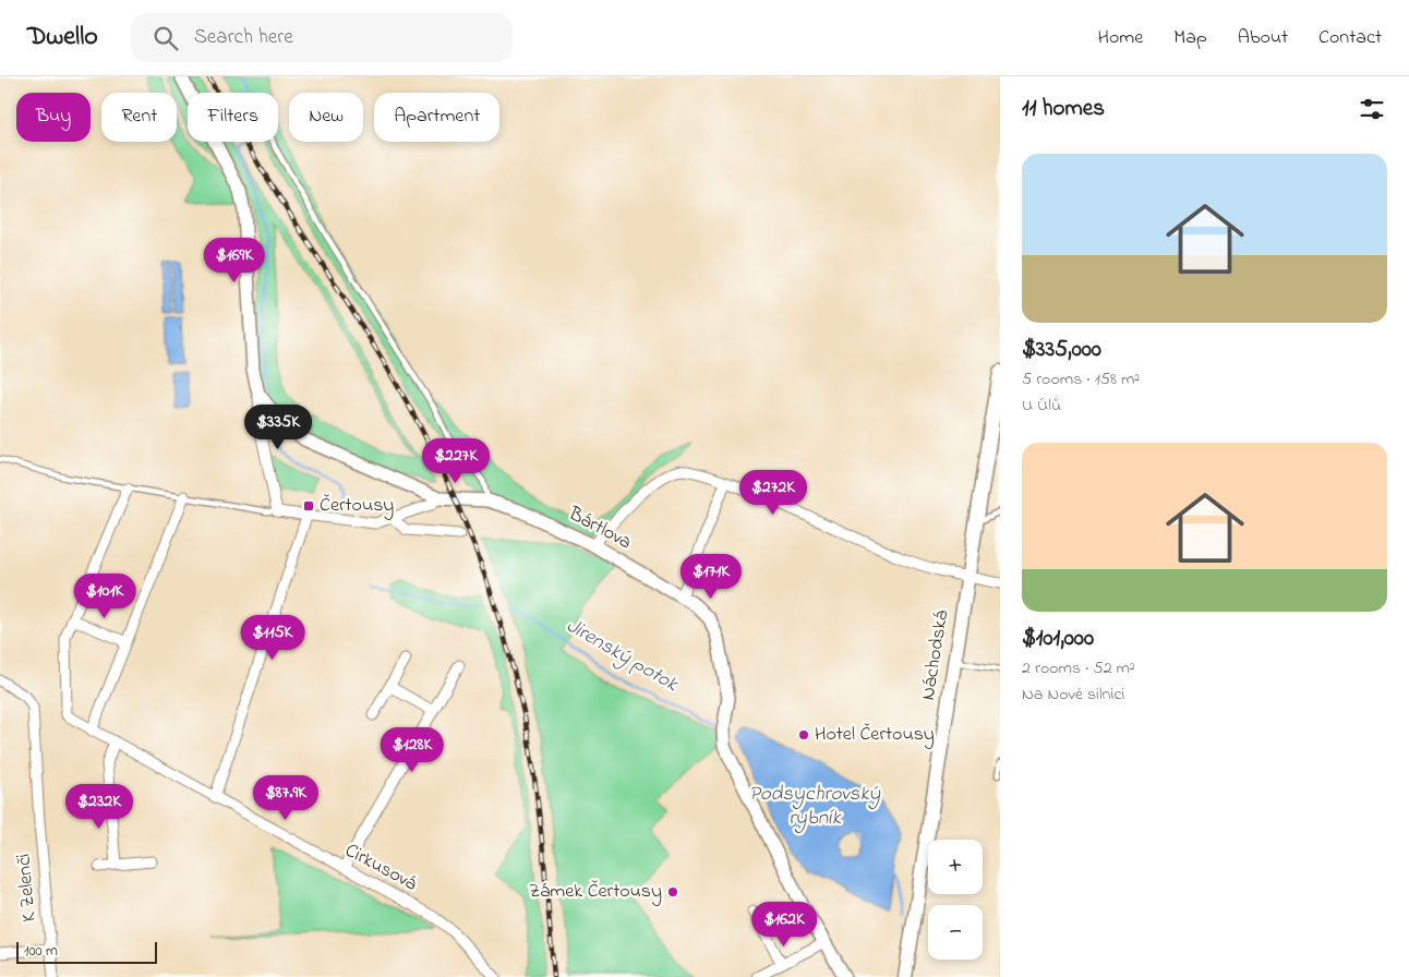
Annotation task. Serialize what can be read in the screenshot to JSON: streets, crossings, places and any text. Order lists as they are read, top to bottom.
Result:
{
  "streets": {
    "main road": ["Náchodská"],
    "street": ["Bártlova", "Cirkusová", "K Zelenči"]
  },
  "water": ["Jirenský potok", "Podsychrovský rybník"],
  "places": {
    "transit": ["Čertousy"],
    "other": ["Hotel Čertousy", "Zámek Čertousy"]
  },
  "scale_bar": "100 m",
  "page": {
    "header": "Dwello",
    "search": "Search here",
    "nav": [
      "Home",
      "Map",
      "About",
      "Contact"
    ],
    "heading": "11 homes",
    "chip": [
      "Buy",
      "Rent",
      "Filters",
      "New",
      "Apartment"
    ],
    "list": [
      {
        "name": "$335,000",
        "note": "5 rooms · 158 m² · U Úlů"
      },
      {
        "name": "$101,000",
        "note": "2 rooms · 52 m² · Na Nové silnici"
      }
    ],
    "price": [
      "$169K",
      "$335K",
      "$227K",
      "$272K",
      "$171K",
      "$101K",
      "$115K",
      "$128K",
      "$87.9K",
      "$232K",
      "$162K"
    ],
    "map_buttons": ["+", "−"],
    "scale": "100 m"
  }
}
